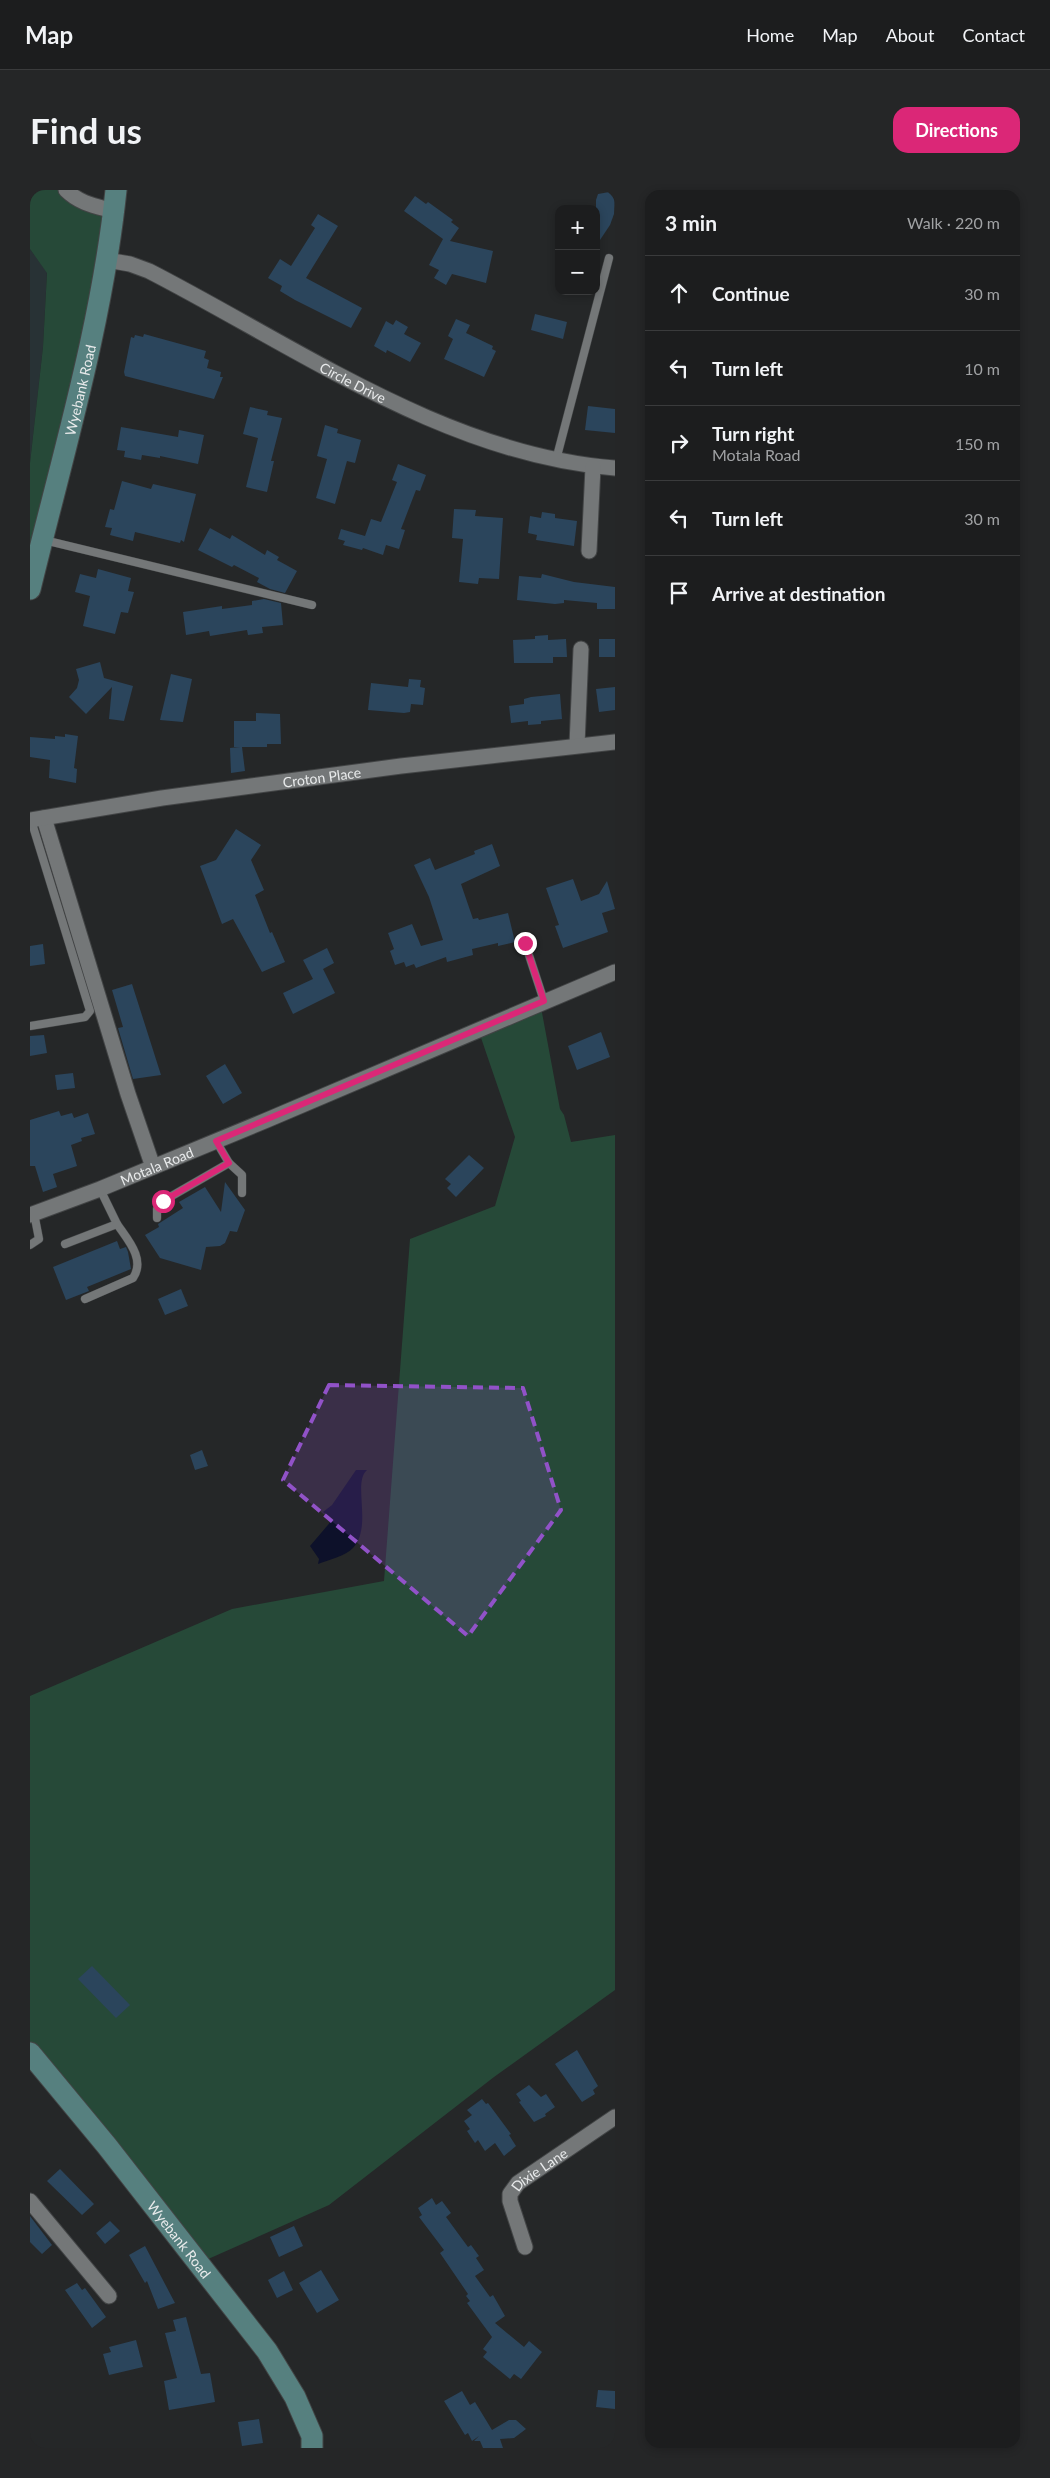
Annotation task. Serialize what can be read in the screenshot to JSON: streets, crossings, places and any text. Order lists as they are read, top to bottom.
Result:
{
  "streets": {
    "street": [
      "Circle Drive",
      "Wyebank Road",
      "Croton Place",
      "Motala Road",
      "Dixie Lane"
    ]
  },
  "crossings": [
    ["Circle Drive", "Wyebank Road"]
  ],
  "page": {
    "header": "Map",
    "nav": [
      "Home",
      "Map",
      "About",
      "Contact"
    ],
    "buttons": "Directions",
    "title": "Find us",
    "heading": ["3 min", "Walk · 220 m"],
    "map_buttons": ["+", "−"],
    "list": [
      ["Continue", "30 m"],
      ["Turn left", "10 m"],
      ["Turn right", "Motala Road", "150 m"],
      ["Turn left", "30 m"],
      "Arrive at destination"
    ]
  }
}
